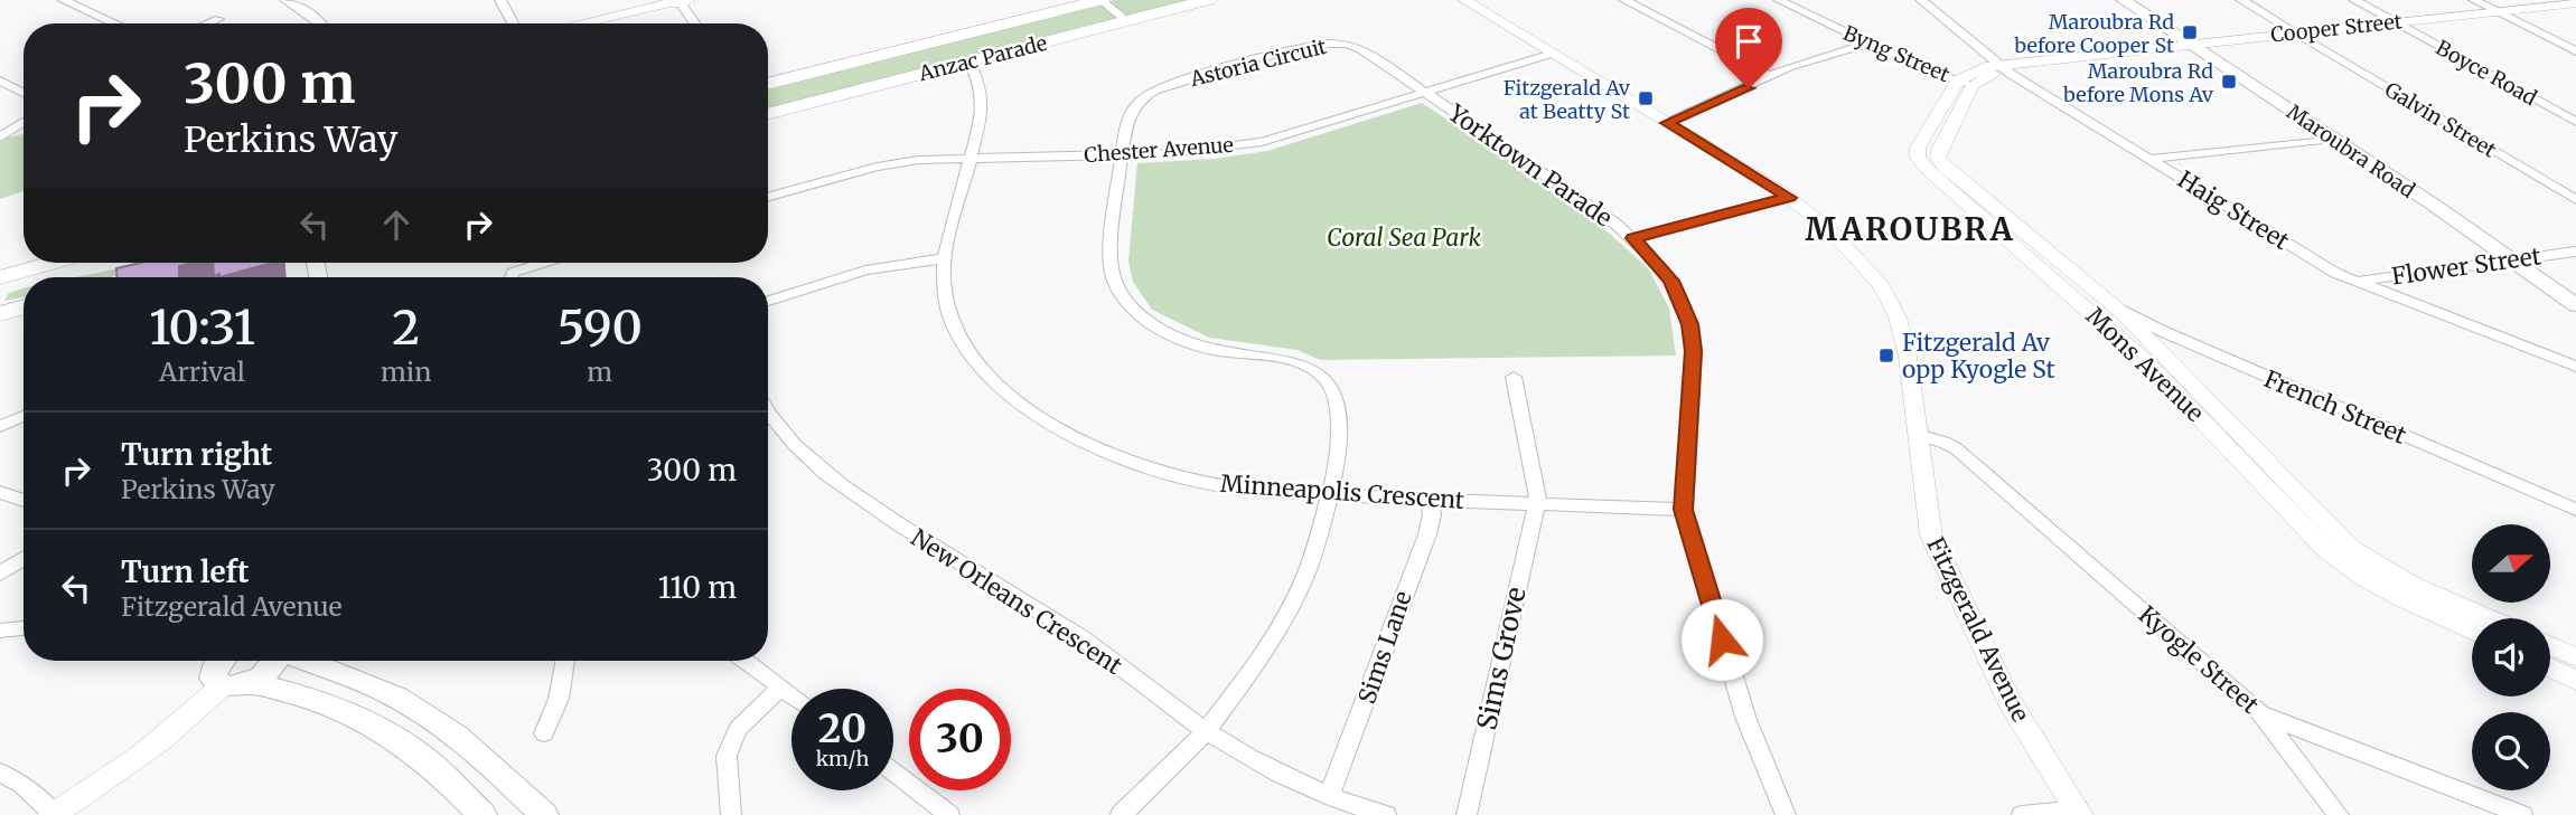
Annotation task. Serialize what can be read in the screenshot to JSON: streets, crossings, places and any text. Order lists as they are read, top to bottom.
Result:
{
  "streets": {
    "main road": ["Anzac Parade", "Maroubra Road"],
    "street": [
      "Cooper Street",
      "Byng Street",
      "Astoria Circuit",
      "Boyce Road",
      "Galvin Street",
      "Chester Avenue",
      "Yorktown Parade",
      "Haig Street",
      "Flower Street",
      "Mons Avenue",
      "French Street",
      "Minneapolis Crescent",
      "New Orleans Crescent",
      "Fitzgerald Avenue",
      "Sims Lane",
      "Sims Grove",
      "Kyogle Street"
    ]
  },
  "crossings": [
    ["Cooper Street", "Boyce Road"],
    ["Cooper Street", "Galvin Street"],
    ["Cooper Street", "Maroubra Road"],
    ["Cooper Street", "Mons Avenue"],
    ["Byng Street", "Mons Avenue"],
    ["Anzac Parade", "Minneapolis Crescent"],
    ["Astoria Circuit", "Chester Avenue"],
    ["Astoria Circuit", "Yorktown Parade"],
    ["Astoria Circuit", "Minneapolis Crescent"],
    ["Astoria Circuit", "New Orleans Crescent"],
    ["Chester Avenue", "Yorktown Parade"],
    ["Chester Avenue", "Minneapolis Crescent"],
    ["Chester Avenue", "Fitzgerald Avenue"],
    ["Maroubra Road", "Flower Street"],
    ["Maroubra Road", "Mons Avenue"],
    ["Yorktown Parade", "Minneapolis Crescent"],
    ["Haig Street", "Flower Street"],
    ["Haig Street", "Mons Avenue"],
    ["Mons Avenue", "French Street"],
    ["Minneapolis Crescent", "Sims Lane"],
    ["Minneapolis Crescent", "Sims Grove"],
    ["New Orleans Crescent", "Sims Lane"],
    ["Fitzgerald Avenue", "Kyogle Street"]
  ],
  "districts": ["MAROUBRA"],
  "parks": ["Coral Sea Park"],
  "places": {
    "transit": [
      "Maroubra Rd before Cooper St",
      "Maroubra Rd before Mons Av",
      "Fitzgerald Av at Beatty St",
      "Fitzgerald Av opp Kyogle St"
    ]
  },
  "north": "right",
  "page": {
    "turn": ["300 m", "Perkins Way"],
    "eta": [
      "10:31",
      "Arrival",
      "2",
      "min",
      "590",
      "m"
    ],
    "list": [
      {
        "name": "Turn right",
        "note": "Perkins Way",
        "value": "300 m"
      },
      {
        "name": "Turn left",
        "note": "Fitzgerald Avenue",
        "value": "110 m"
      }
    ],
    "speed": "20 km/h",
    "limit": "30"
  }
}
